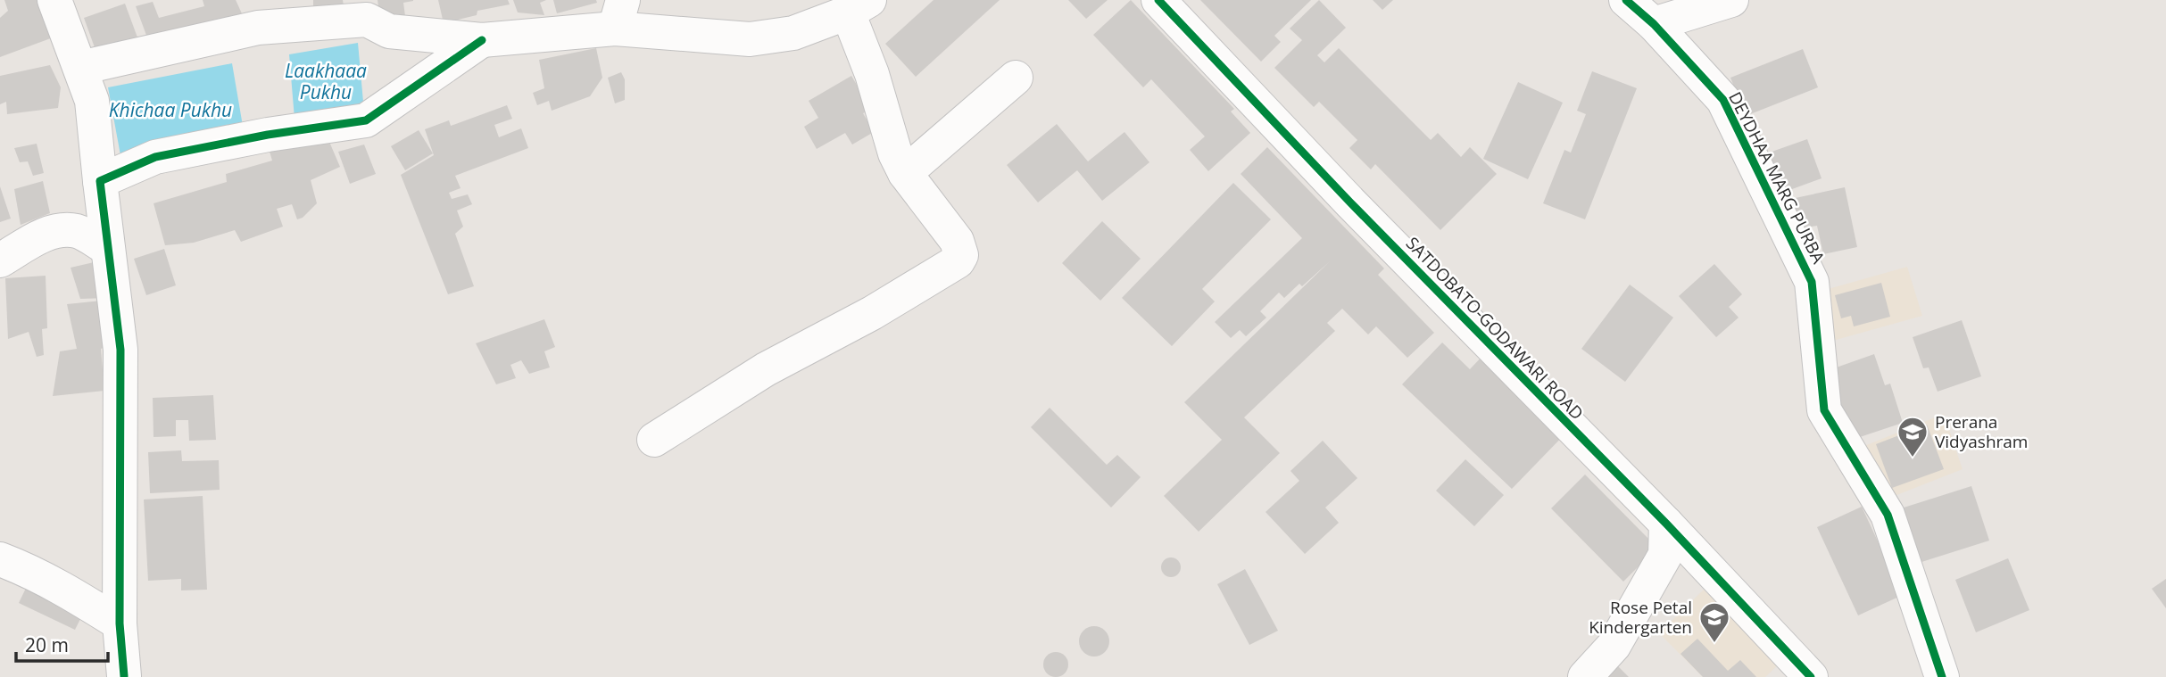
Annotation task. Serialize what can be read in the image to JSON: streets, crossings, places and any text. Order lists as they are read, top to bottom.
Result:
{
  "streets": {
    "street": ["DEYDHAA MARG PURBA", "SATDOBATO-GODAWARI ROAD"]
  },
  "water": ["Laakhaaa Pukhu", "Khichaa Pukhu"],
  "places": {
    "school or university": ["Prerana Vidyashram", "Rose Petal Kindergarten"]
  },
  "scale_bar": "20 m"
}
